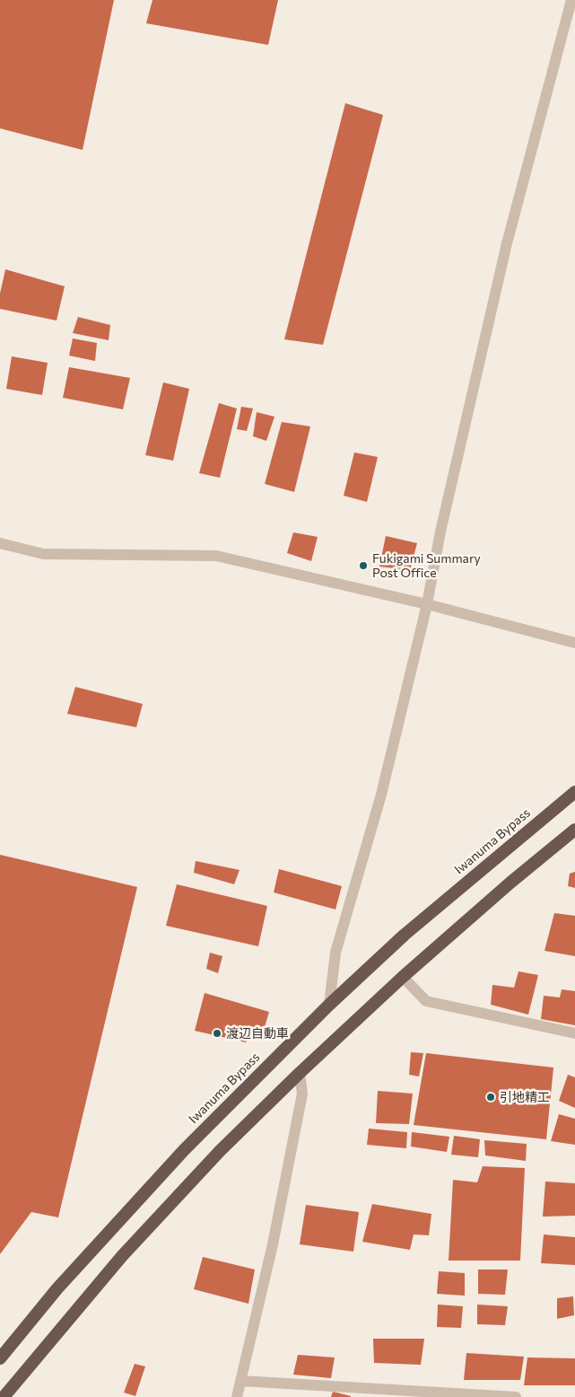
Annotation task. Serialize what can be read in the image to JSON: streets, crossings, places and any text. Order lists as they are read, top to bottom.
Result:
{
  "streets": {
    "highway": ["Iwanuma Bypass"]
  },
  "places": ["Fukigami Summary Post Office", "渡辺自動車", "引地精工"]
}
